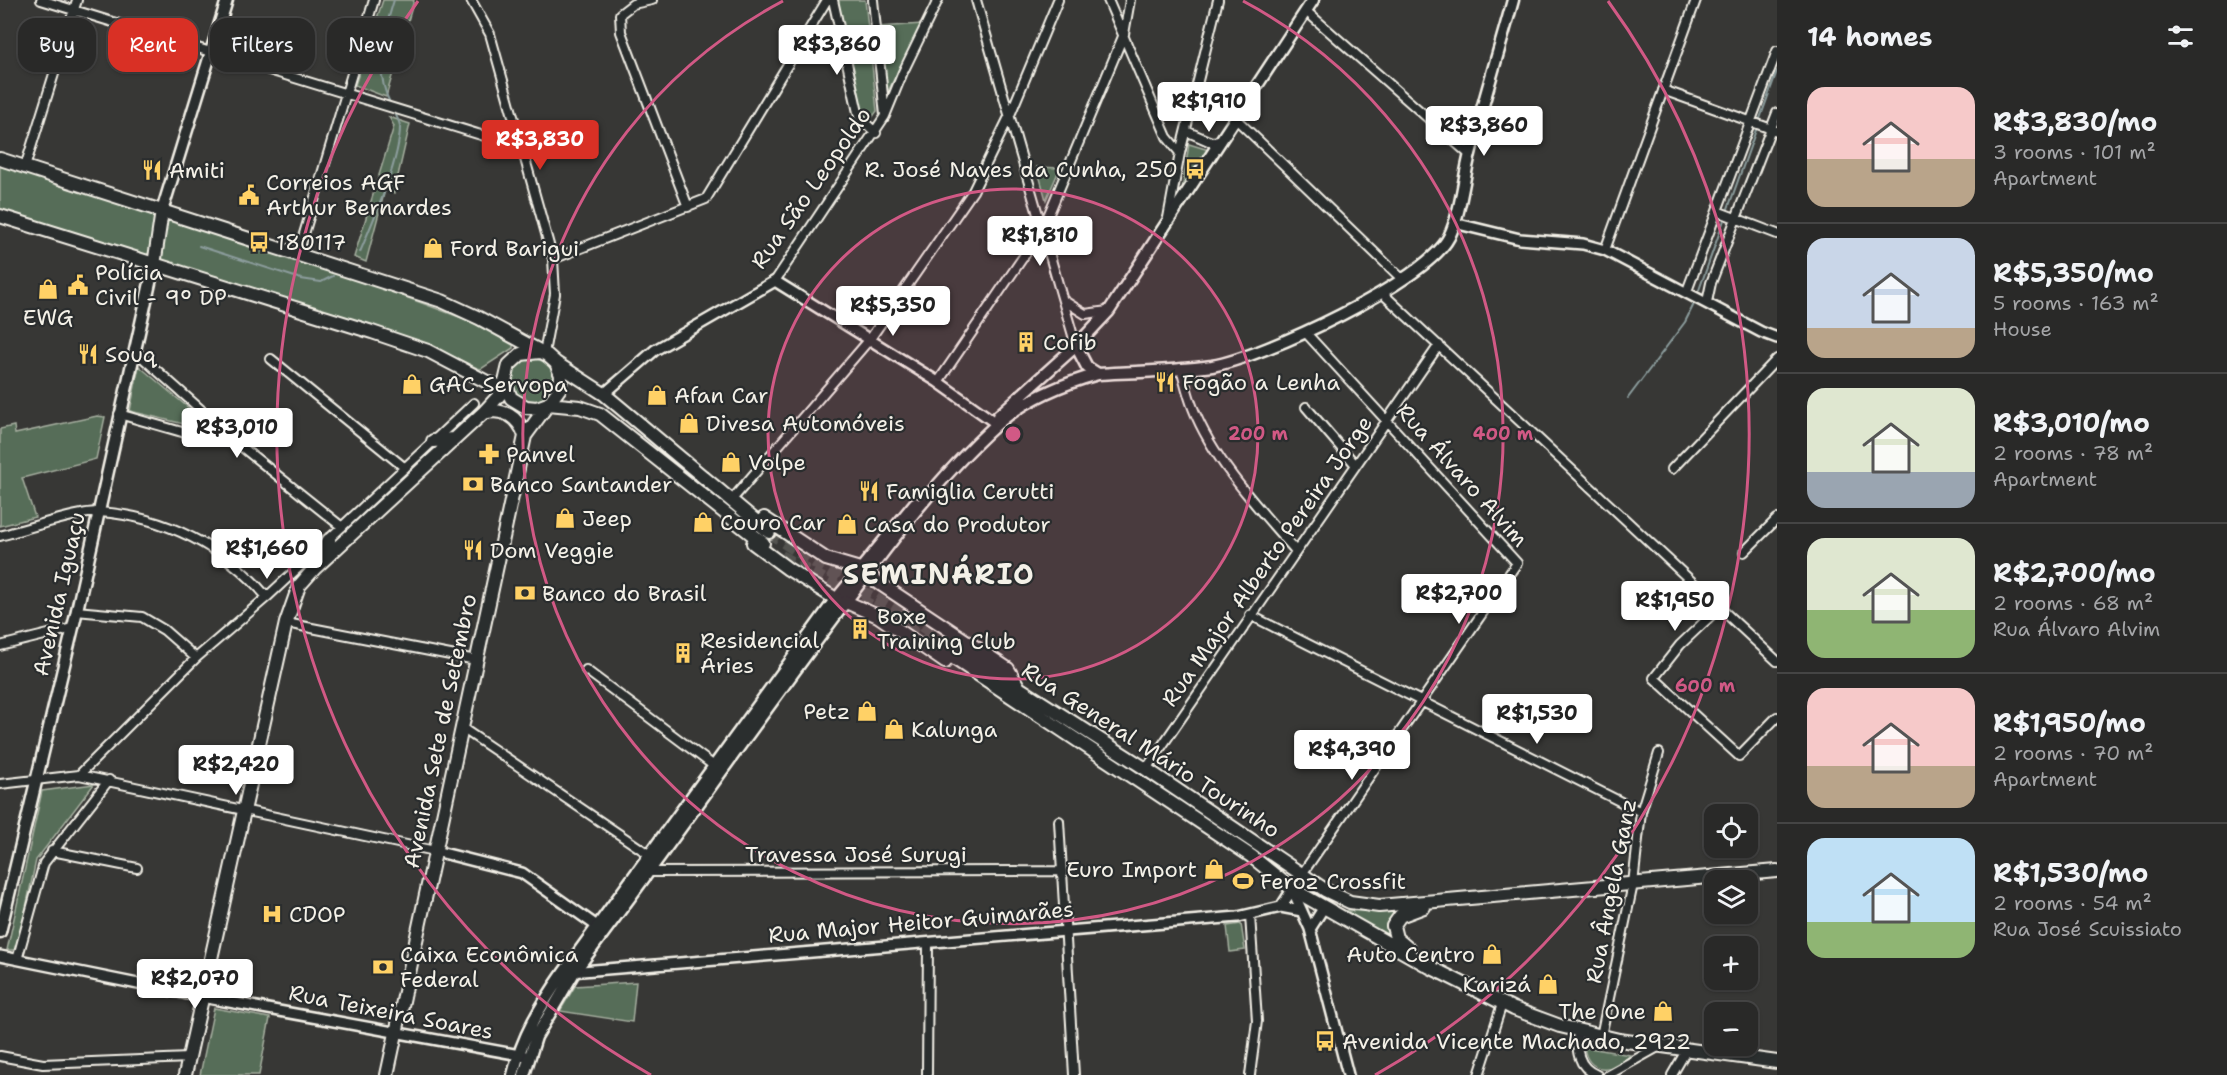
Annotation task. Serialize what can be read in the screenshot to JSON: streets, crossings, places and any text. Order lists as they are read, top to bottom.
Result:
{
  "streets": {
    "main road": ["Avenida Iguaçu", "Avenida Sete de Setembro", "Rua General Mário Tourinho"],
    "street": [
      "Rua São Leopoldo",
      "Rua Álvaro Alvim",
      "Rua Major Alberto Pereira Jorge",
      "Travessa José Surugi",
      "Rua Ângela Ganz",
      "Rua Major Heitor Guimarães",
      "Rua Teixeira Soares"
    ]
  },
  "crossings": [
    ["Rua Álvaro Alvim", "Rua Major Alberto Pereira Jorge"],
    ["Rua Álvaro Alvim", "Rua General Mário Tourinho"],
    ["Rua Major Alberto Pereira Jorge", "Rua General Mário Tourinho"],
    ["Avenida Sete de Setembro", "Rua Teixeira Soares"],
    ["Rua General Mário Tourinho", "Rua Ângela Ganz"]
  ],
  "districts": ["SEMINÁRIO"],
  "places": {
    "bus stop": ["R. José Naves da Cunha, 250", "180117", "Avenida Vicente Machado, 2922"],
    "restaurant": [
      "Amiti",
      "Souq",
      "Fogão a Lenha",
      "Famiglia Cerutti",
      "Dom Veggie"
    ],
    "public building": ["Correios AGF Arthur Bernardes", "Polícia Civil - 9º DP"],
    "shop": [
      "Ford Barigui",
      "EWG",
      "GAC Servopa",
      "Afan Car",
      "Divesa Automóveis",
      "Volpe",
      "Jeep",
      "Couro Car",
      "Casa do Produtor",
      "Petz",
      "Kalunga",
      "Euro Import",
      "Auto Centro",
      "Karizá",
      "The One"
    ],
    "building": ["Cofib", "Boxe Training Club", "Residencial Áries"],
    "pharmacy": ["Panvel"],
    "bank": ["Banco Santander", "Banco do Brasil", "Caixa Econômica Federal"],
    "sports": ["Feroz Crossfit"],
    "hospital": ["CDOP"]
  },
  "page": {
    "heading": "14 homes",
    "chip": [
      "Buy",
      "Rent",
      "Filters",
      "New"
    ],
    "price": [
      "R$3,860",
      "R$1,910",
      "R$3,860",
      "R$3,830",
      "R$1,810",
      "R$5,350",
      "R$3,010",
      "R$1,660",
      "R$2,700",
      "R$1,950",
      "R$1,530",
      "R$4,390",
      "R$2,420",
      "R$2,070"
    ],
    "list": [
      {
        "name": "R$3,830/mo",
        "note": "3 rooms · 101 m² · Apartment"
      },
      {
        "name": "R$5,350/mo",
        "note": "5 rooms · 163 m² · House"
      },
      {
        "name": "R$3,010/mo",
        "note": "2 rooms · 78 m² · Apartment"
      },
      {
        "name": "R$2,700/mo",
        "note": "2 rooms · 68 m² · Rua Álvaro Alvim"
      },
      {
        "name": "R$1,950/mo",
        "note": "2 rooms · 70 m² · Apartment"
      },
      {
        "name": "R$1,530/mo",
        "note": "2 rooms · 54 m² · Rua José Scuissiato"
      }
    ],
    "map_buttons": ["+", "−"]
  },
  "rings": ["200 m", "400 m", "600 m"]
}
